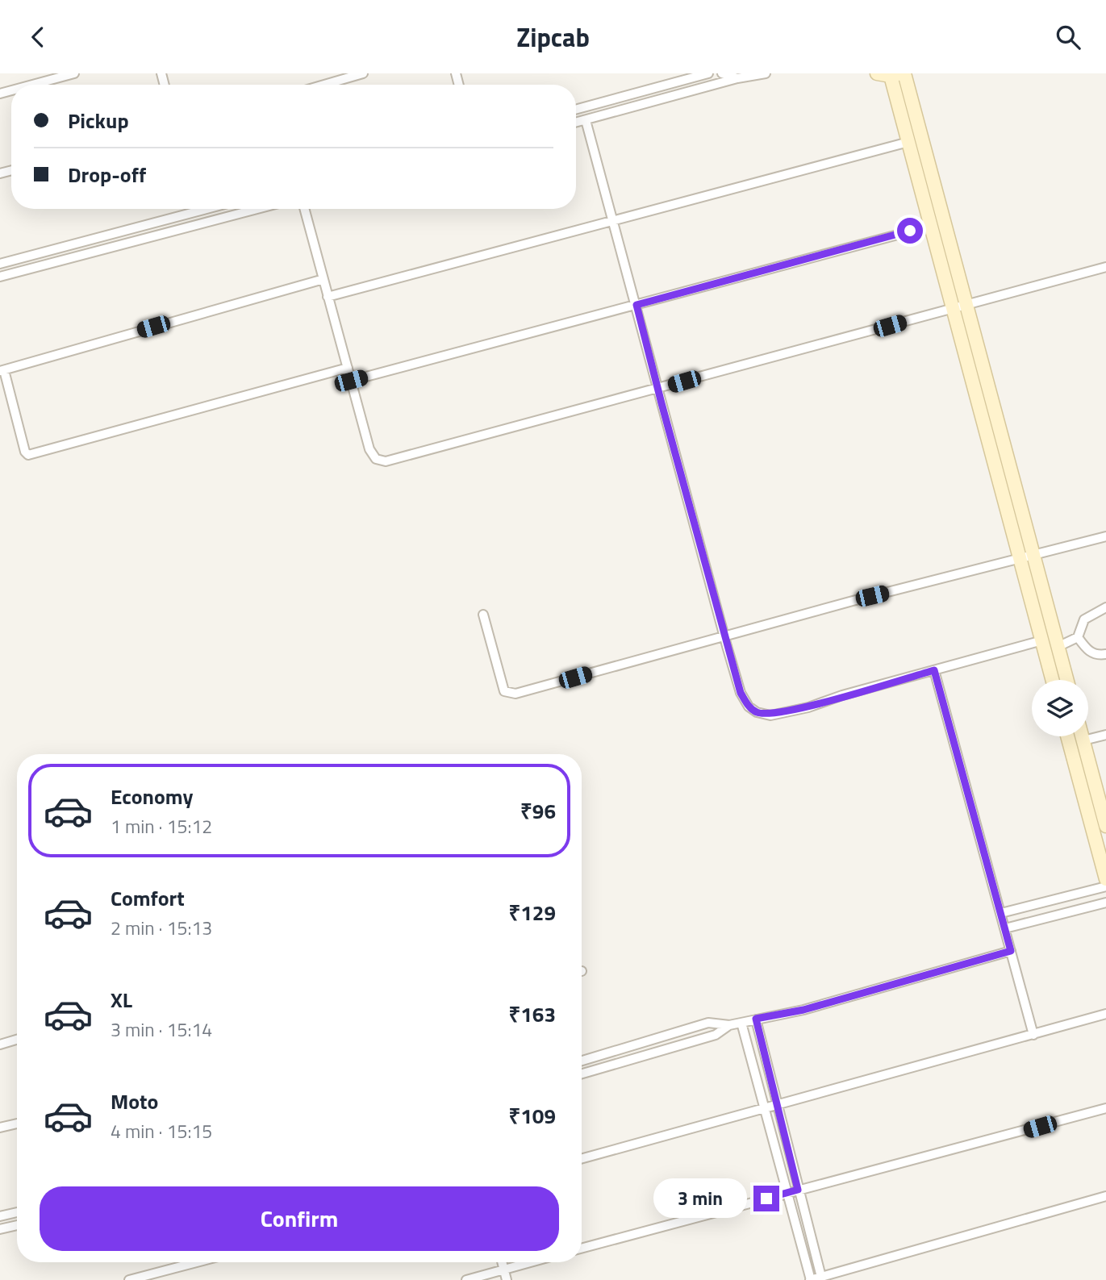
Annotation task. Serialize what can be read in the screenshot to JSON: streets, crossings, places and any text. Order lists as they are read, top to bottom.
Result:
{
  "page": {
    "header": "Zipcab",
    "banner": ["Pickup", "Drop-off"],
    "list": [
      {
        "name": "Economy",
        "note": "1 min · 15:12",
        "value": "₹96"
      },
      {
        "name": "Comfort",
        "note": "2 min · 15:13",
        "value": "₹129"
      },
      {
        "name": "XL",
        "note": "3 min · 15:14",
        "value": "₹163"
      },
      {
        "name": "Moto",
        "note": "4 min · 15:15",
        "value": "₹109"
      }
    ],
    "buttons": "Confirm",
    "bubble": "3 min"
  }
}
